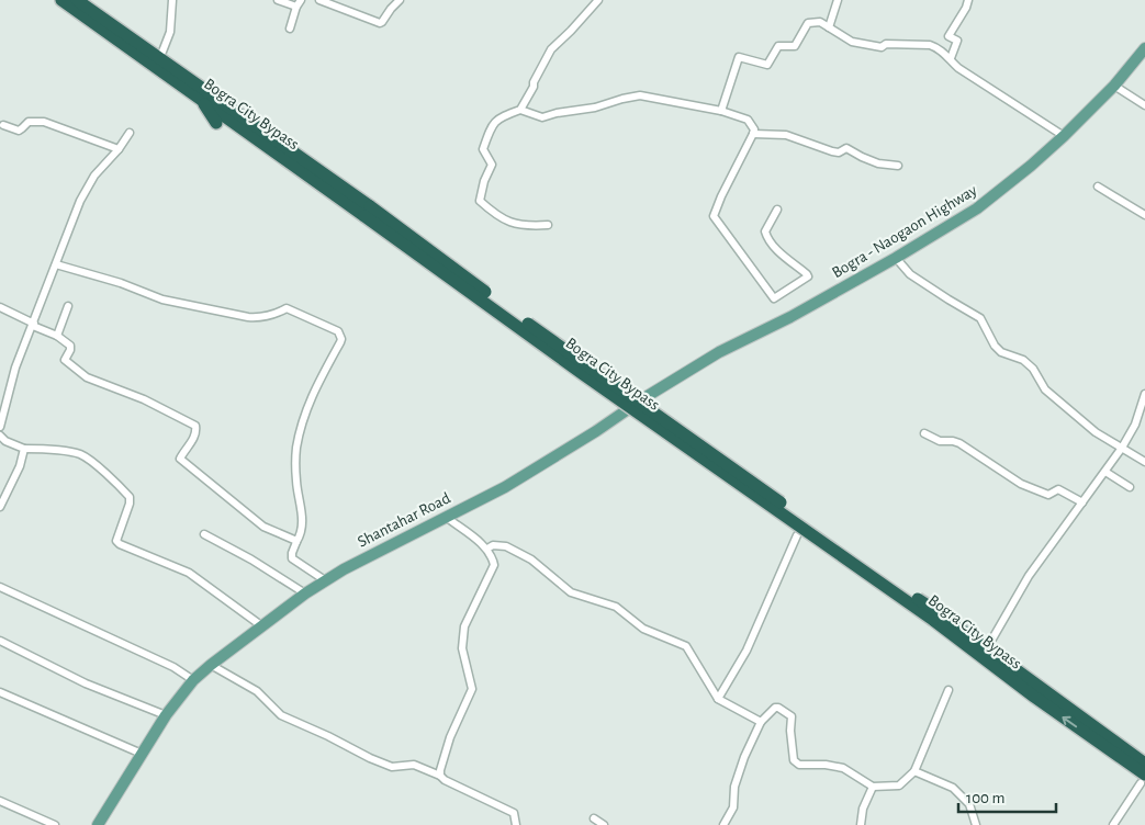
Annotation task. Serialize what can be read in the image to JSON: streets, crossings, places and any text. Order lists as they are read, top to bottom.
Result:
{
  "streets": {
    "highway": ["Bogra City Bypass"],
    "main road": ["Bogra - Naogaon Highway", "Shantahar Road"]
  },
  "crossings": [
    ["Bogra - Naogaon Highway", "Shantahar Road"]
  ],
  "scale_bar": "100 m"
}
